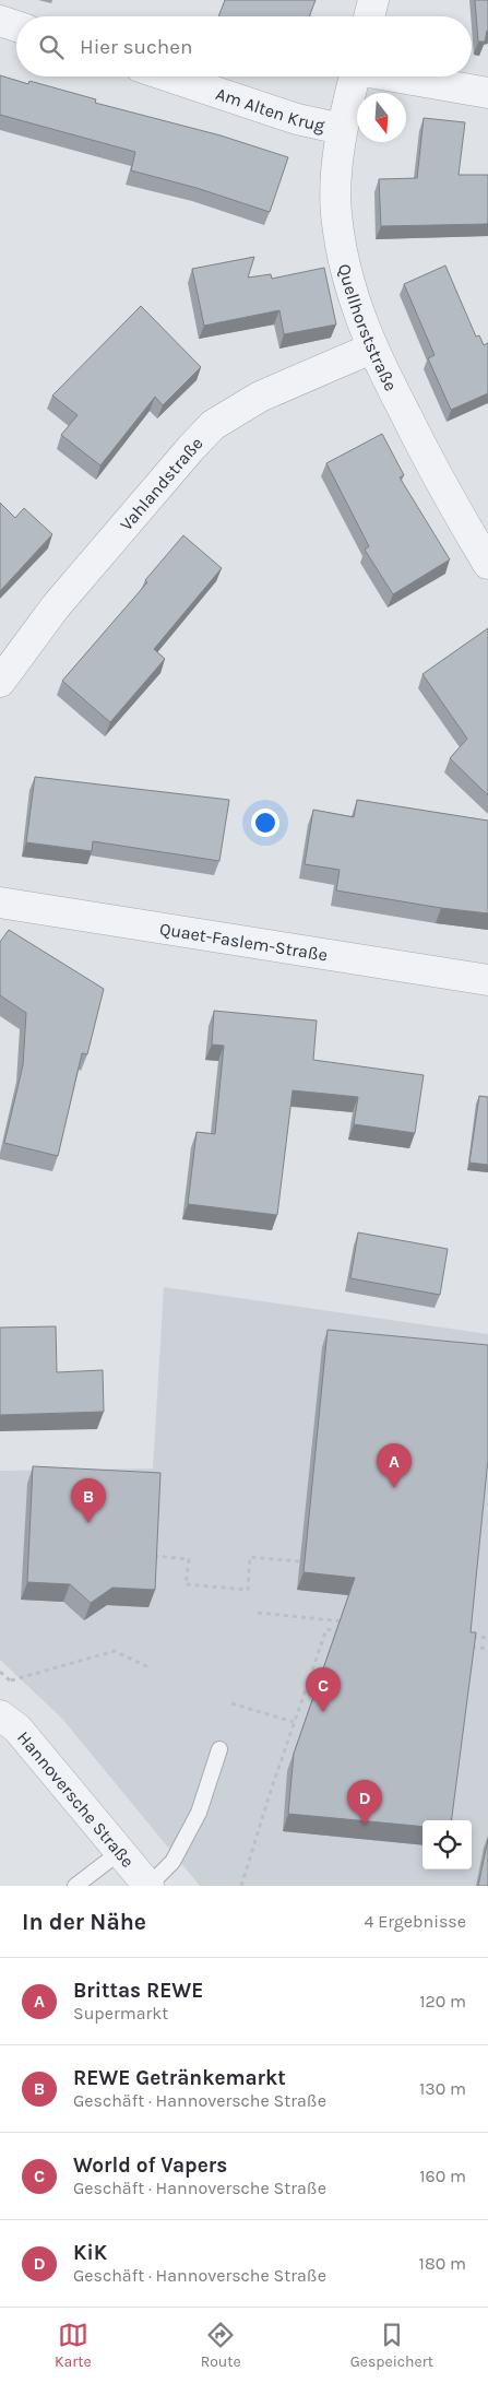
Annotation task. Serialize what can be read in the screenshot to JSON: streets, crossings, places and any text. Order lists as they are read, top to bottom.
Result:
{
  "streets": {
    "street": [
      "Am Alten Krug",
      "Quellhorststraße",
      "Vahlandstraße",
      "Quaet-Faslem-Straße",
      "Hannoversche Straße"
    ]
  },
  "crossings": [
    ["Am Alten Krug", "Quellhorststraße"],
    ["Quellhorststraße", "Vahlandstraße"]
  ],
  "north": "bottom",
  "page": {
    "search": "Hier suchen",
    "pins": [
      "A",
      "B",
      "C",
      "D"
    ],
    "heading": ["In der Nähe", "4 Ergebnisse"],
    "list": [
      {
        "mark": "A",
        "name": "Brittas REWE",
        "note": "Supermarkt",
        "value": "120 m"
      },
      {
        "mark": "B",
        "name": "REWE Getränkemarkt",
        "note": "Geschäft · Hannoversche Straße",
        "value": "130 m"
      },
      {
        "mark": "C",
        "name": "World of Vapers",
        "note": "Geschäft · Hannoversche Straße",
        "value": "160 m"
      },
      {
        "mark": "D",
        "name": "KiK",
        "note": "Geschäft · Hannoversche Straße",
        "value": "180 m"
      }
    ],
    "nav": ["Karte", "Route", "Gespeichert"]
  }
}
